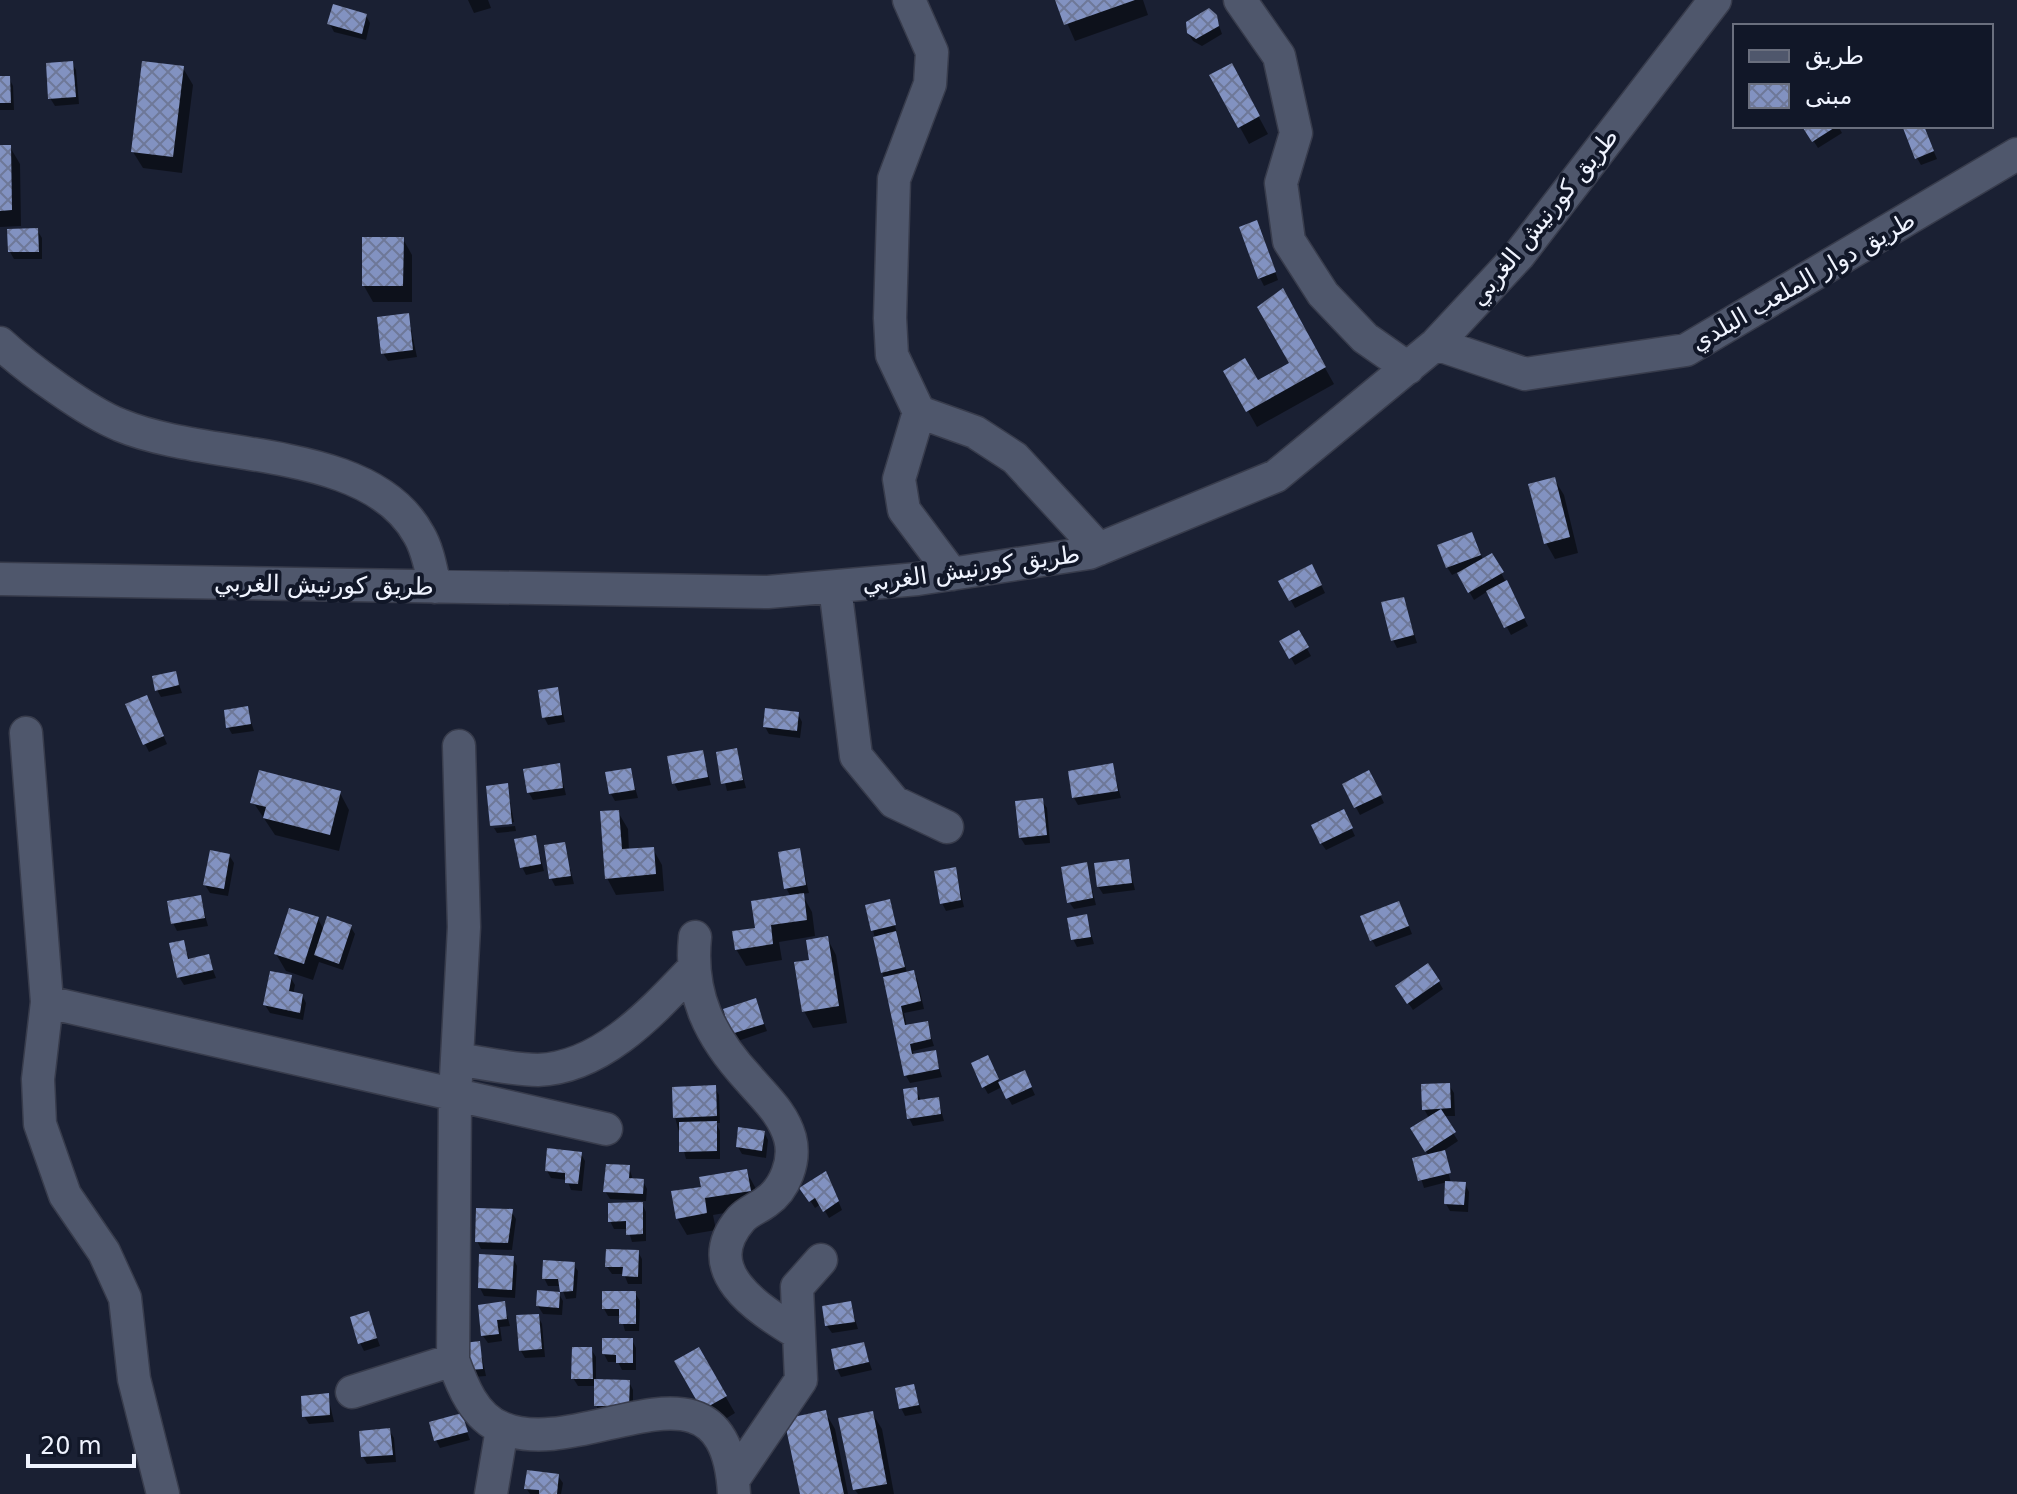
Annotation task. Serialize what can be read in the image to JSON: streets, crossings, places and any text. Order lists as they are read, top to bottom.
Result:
{
  "streets": {
    "street": ["طريق كورنيش الغربي", "طريق دوار الملعب البلدي"]
  },
  "crossings": [
    ["طريق كورنيش الغربي", "طريق دوار الملعب البلدي"]
  ],
  "legend": ["طريق", "مبنى"],
  "scale_bar": "20 m"
}
